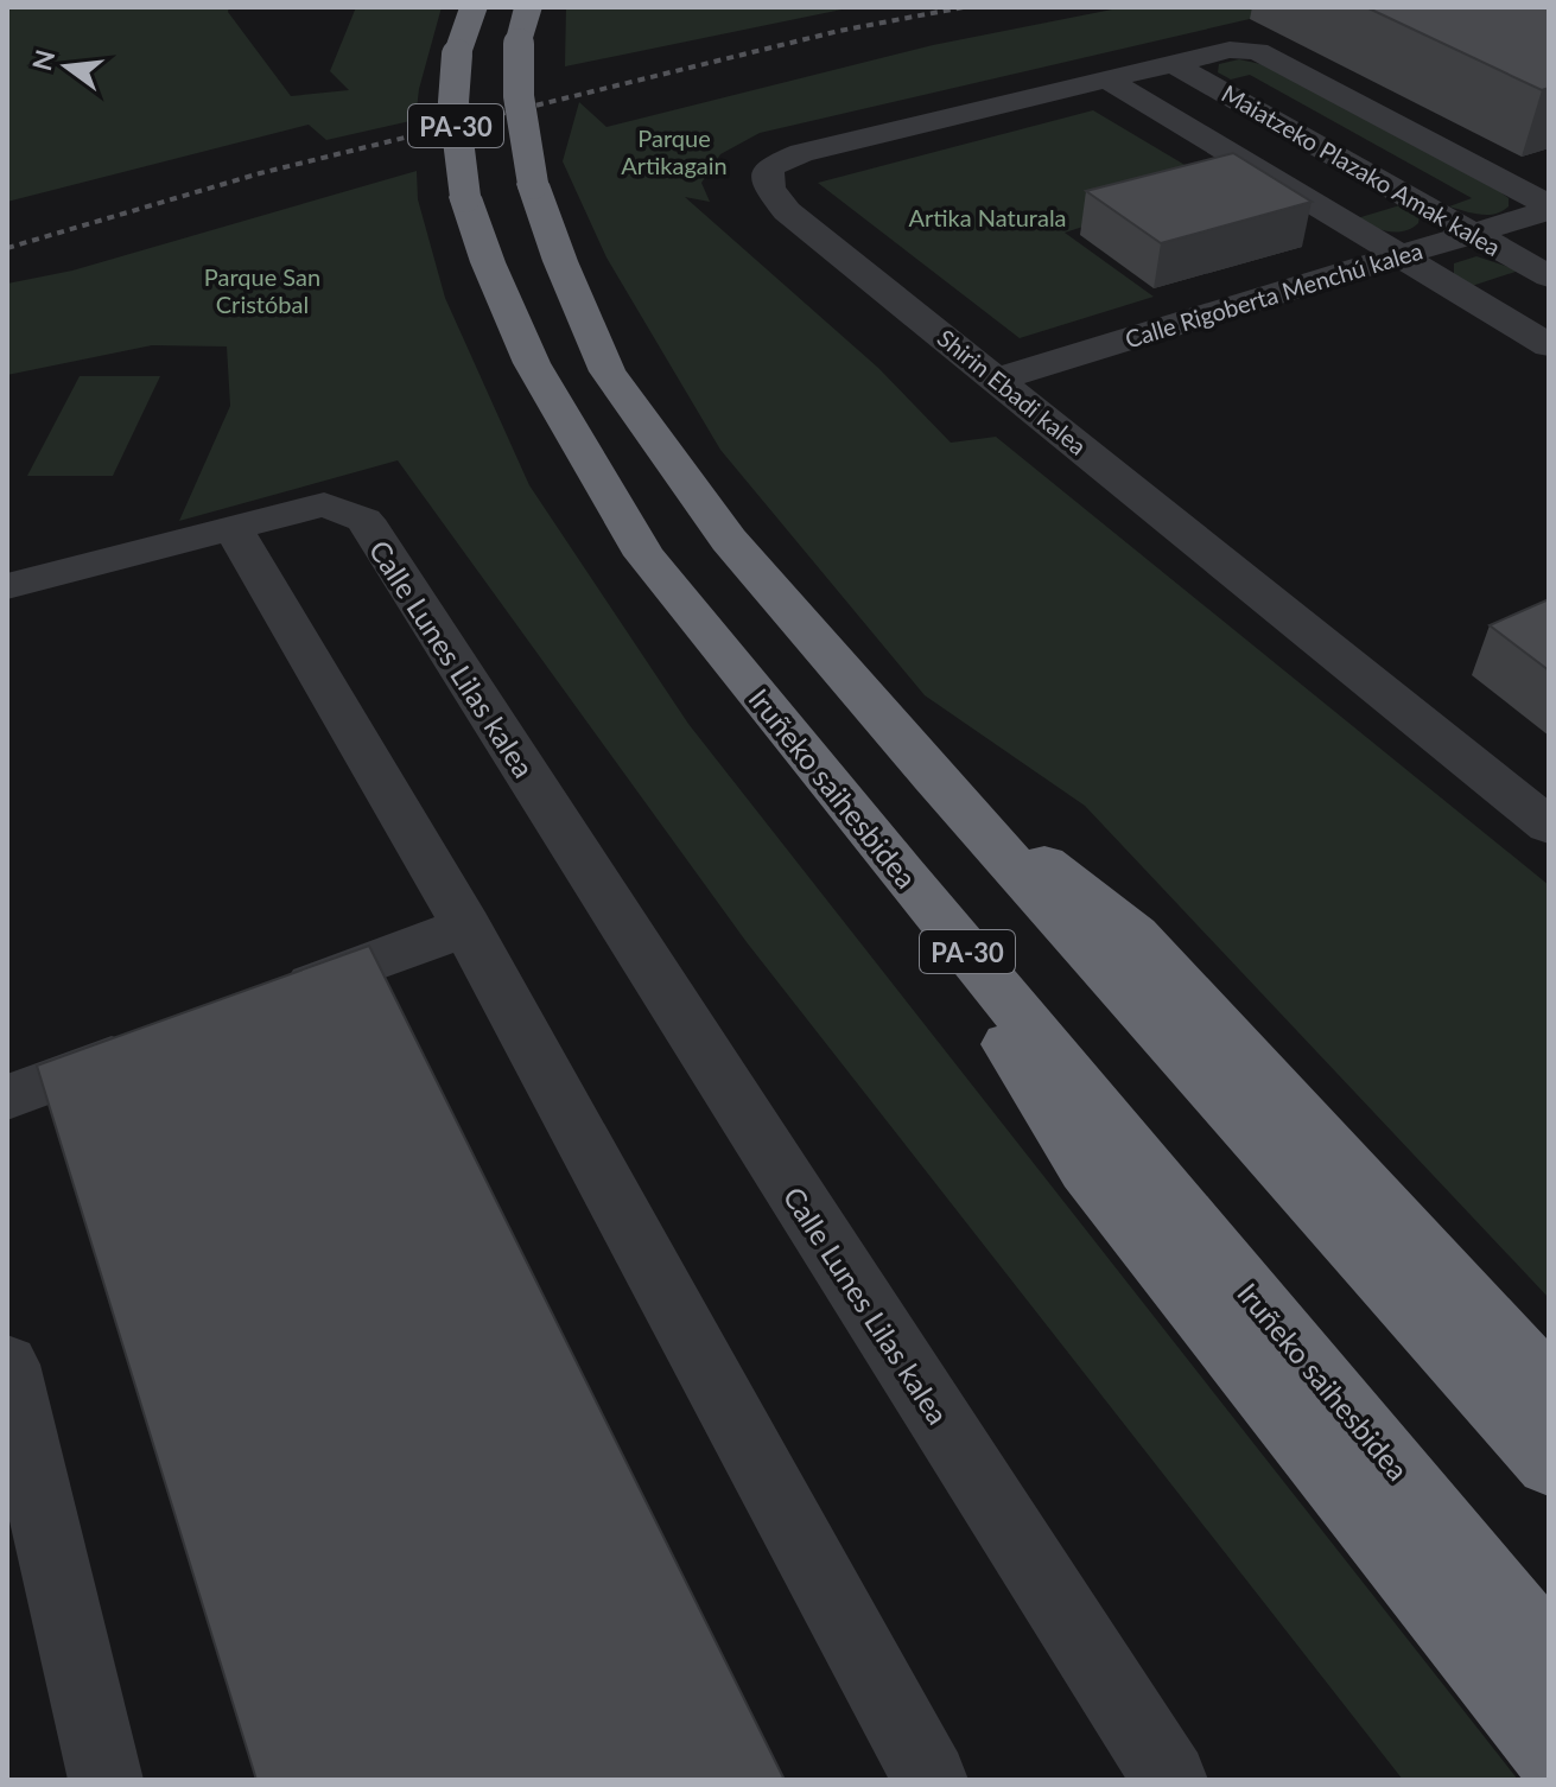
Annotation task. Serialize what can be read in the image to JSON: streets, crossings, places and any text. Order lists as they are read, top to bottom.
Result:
{
  "streets": {
    "highway": ["PA-30", "Iruñeko saihesbidea"],
    "street": [
      "Maiatzeko Plazako Amak kalea",
      "Calle Rigoberta Menchú kalea",
      "Shirin Ebadi kalea",
      "Calle Lunes Lilas kalea"
    ]
  },
  "crossings": [
    ["Maiatzeko Plazako Amak kalea", "Calle Rigoberta Menchú kalea"],
    ["Maiatzeko Plazako Amak kalea", "Shirin Ebadi kalea"],
    ["Calle Rigoberta Menchú kalea", "Shirin Ebadi kalea"]
  ],
  "parks": ["Parque Artikagain", "Artika Naturala", "Parque San Cristóbal"],
  "north": "left"
}
